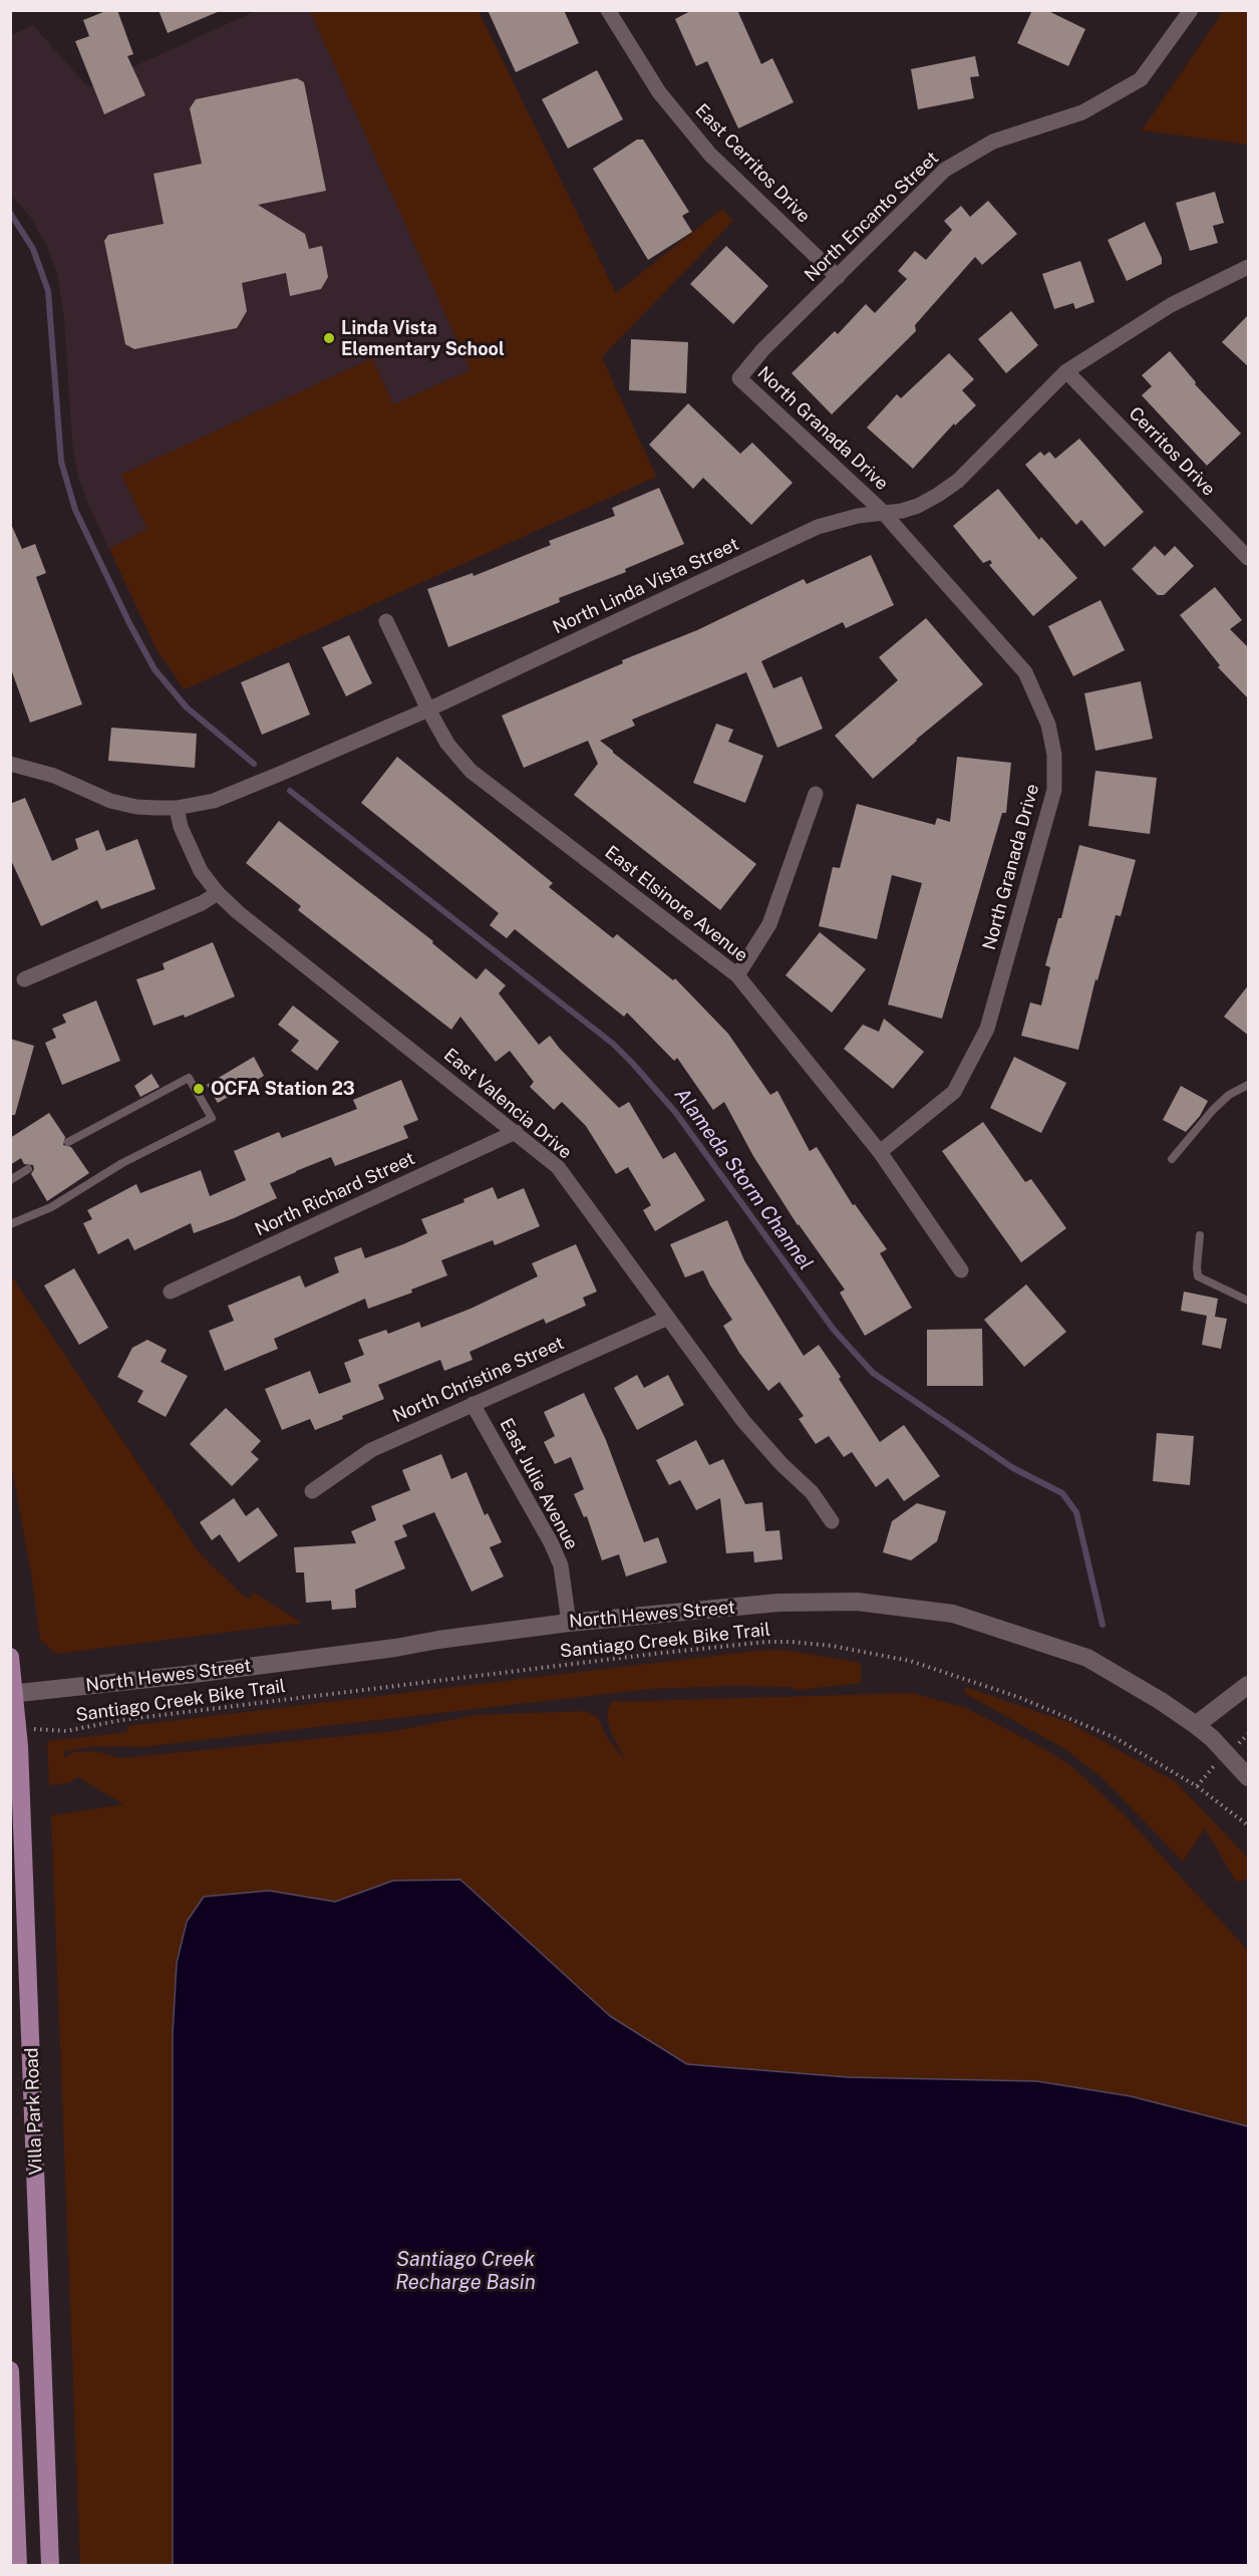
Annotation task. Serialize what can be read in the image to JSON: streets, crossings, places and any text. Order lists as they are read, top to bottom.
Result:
{
  "streets": {
    "main road": ["North Hewes Street", "Villa Park Road"],
    "street": [
      "East Cerritos Drive",
      "North Encanto Street",
      "North Granada Drive",
      "Cerritos Drive",
      "North Linda Vista Street",
      "East Elsinore Avenue",
      "East Valencia Drive",
      "North Richard Street",
      "North Christine Street",
      "East Julie Avenue"
    ],
    "path": ["Santiago Creek Bike Trail"]
  },
  "crossings": [
    ["East Cerritos Drive", "North Encanto Street"],
    ["North Encanto Street", "North Granada Drive"],
    ["North Granada Drive", "North Linda Vista Street"],
    ["North Granada Drive", "East Elsinore Avenue"],
    ["Cerritos Drive", "North Linda Vista Street"],
    ["North Linda Vista Street", "East Elsinore Avenue"],
    ["North Linda Vista Street", "East Valencia Drive"],
    ["East Valencia Drive", "North Richard Street"],
    ["East Valencia Drive", "North Christine Street"],
    ["North Christine Street", "East Julie Avenue"],
    ["East Julie Avenue", "North Hewes Street"],
    ["North Hewes Street", "Villa Park Road"]
  ],
  "water": ["Alameda Storm Channel", "Santiago Creek Recharge Basin"],
  "places": ["Linda Vista Elementary School", "OCFA Station 23"]
}
